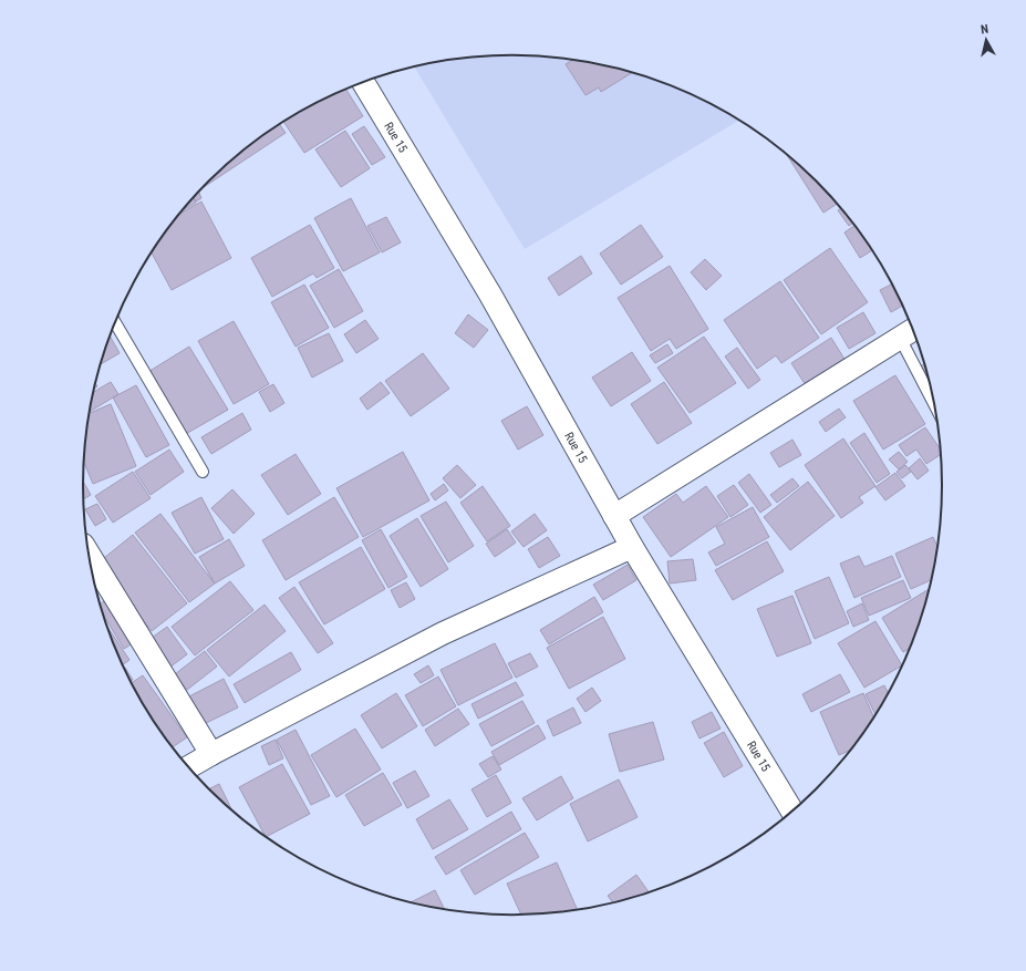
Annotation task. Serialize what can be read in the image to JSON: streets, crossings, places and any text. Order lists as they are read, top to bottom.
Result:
{
  "streets": {
    "street": ["Rue 15"]
  },
  "north": "top"
}
